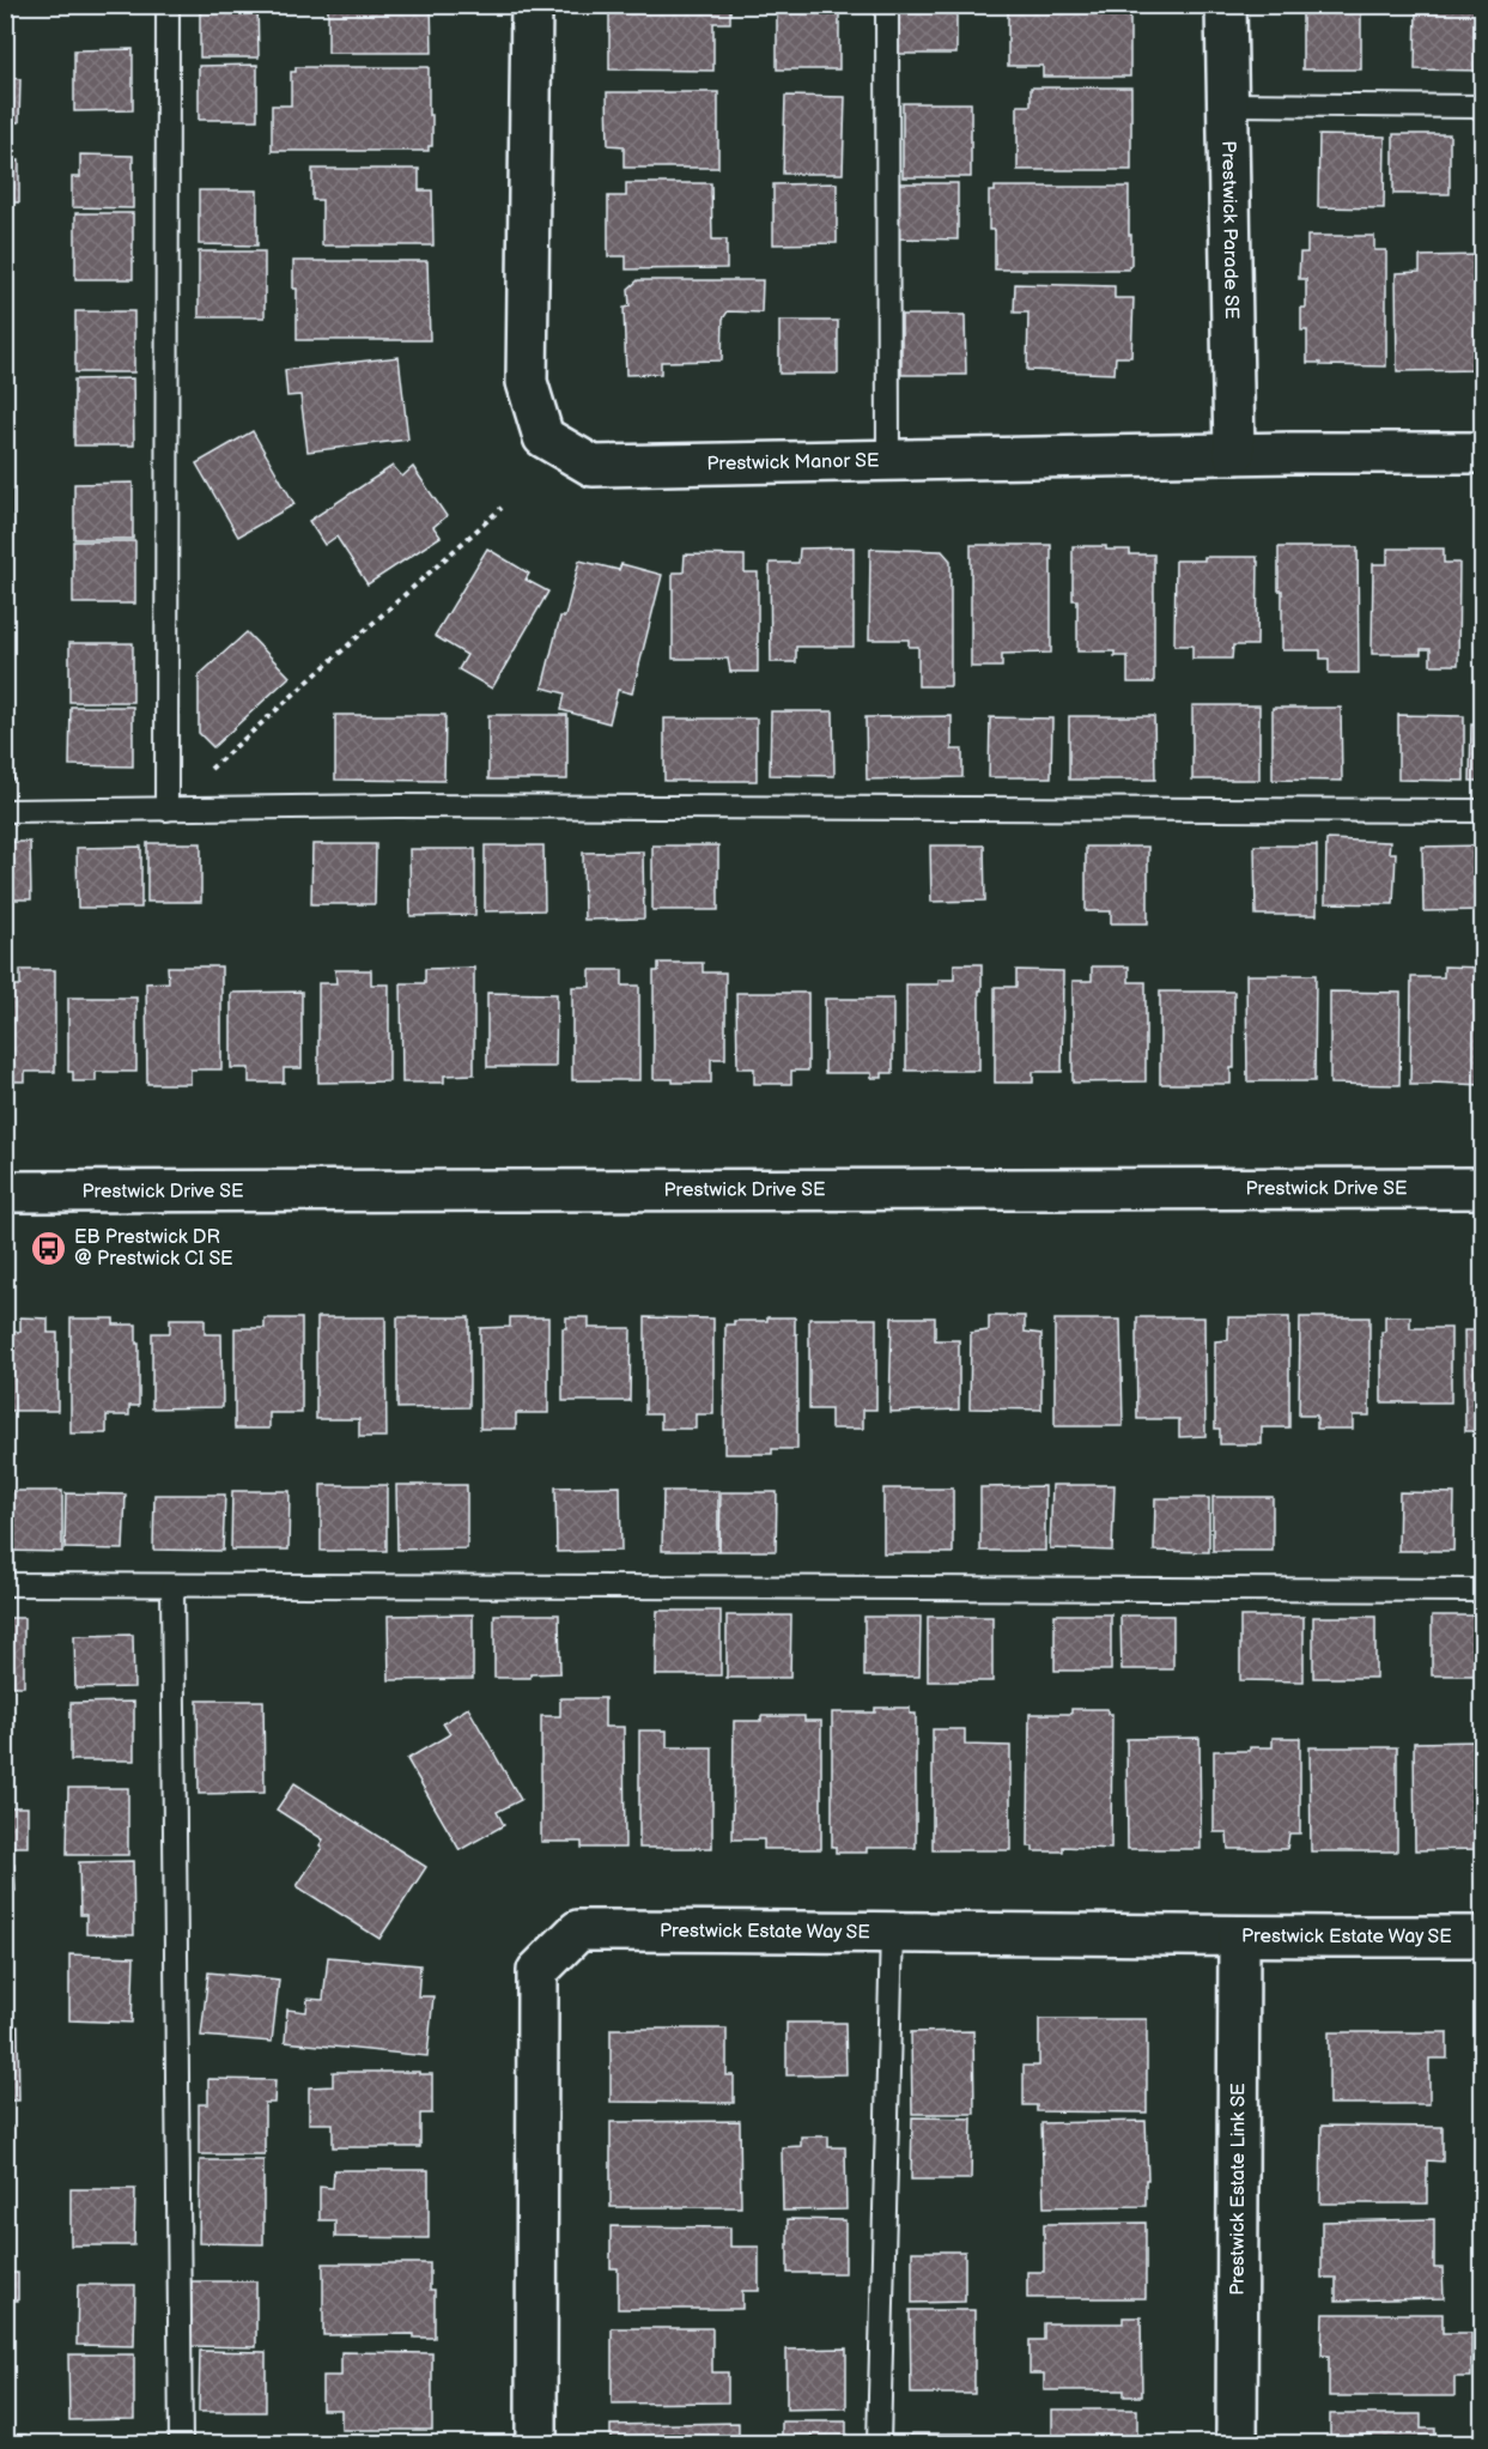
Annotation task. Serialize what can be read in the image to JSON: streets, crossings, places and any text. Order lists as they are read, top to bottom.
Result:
{
  "streets": {
    "street": [
      "Prestwick Parade SE",
      "Prestwick Manor SE",
      "Prestwick Drive SE",
      "Prestwick Estate Way SE",
      "Prestwick Estate Link SE"
    ]
  },
  "crossings": [
    ["Prestwick Parade SE", "Prestwick Manor SE"],
    ["Prestwick Estate Way SE", "Prestwick Estate Link SE"]
  ],
  "places": {
    "bus stop": ["EB Prestwick DR @ Prestwick CI SE"]
  }
}
